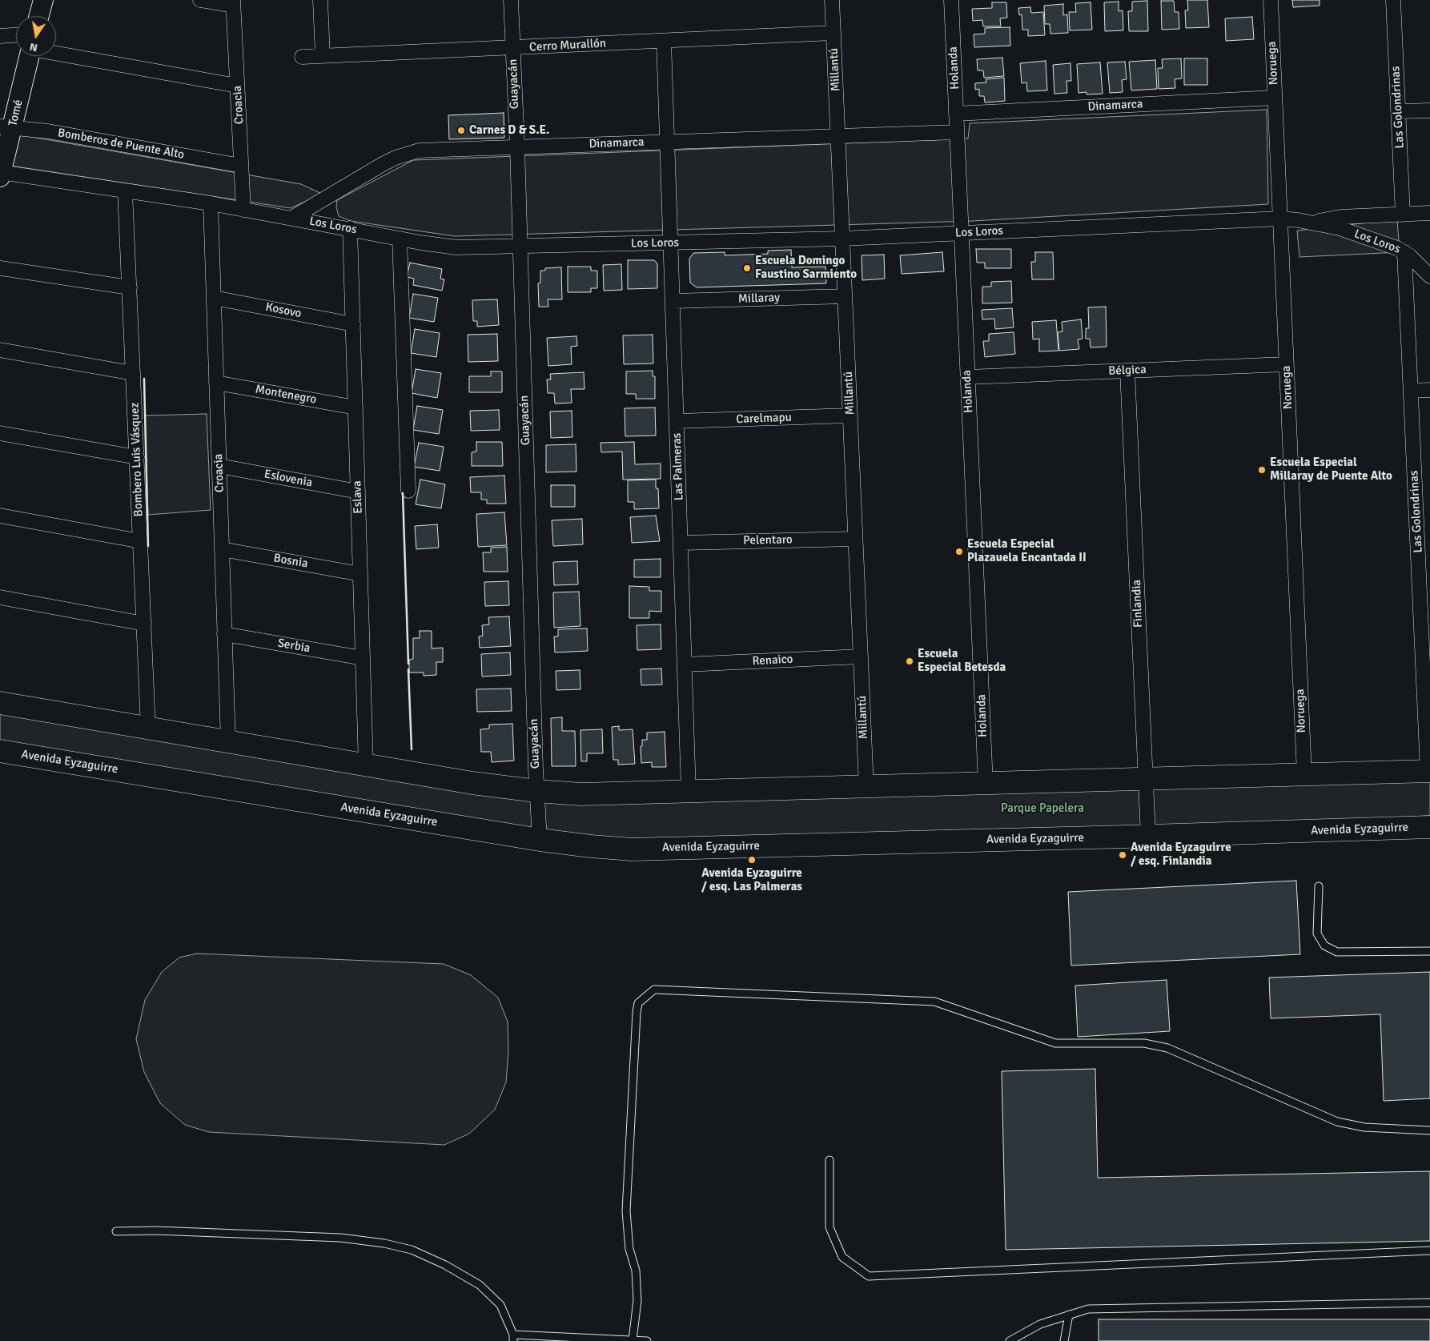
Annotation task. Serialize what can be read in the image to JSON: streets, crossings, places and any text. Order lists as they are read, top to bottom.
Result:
{
  "streets": {
    "main road": ["Avenida Eyzaguirre"],
    "street": [
      "Cerro Murallón",
      "Noruega",
      "Holanda",
      "Millantú",
      "Guayacán",
      "Croacia",
      "Dinamarca",
      "Las Golondrinas",
      "Tomé",
      "Bomberos de Puente Alto",
      "Los Loros",
      "Millaray",
      "Kosovo",
      "Bélgica",
      "Montenegro",
      "Carelmapu",
      "Bombero Luis Vásquez",
      "Las Palmeras",
      "Eslovenia",
      "Eslava",
      "Pelentaro",
      "Bosnia",
      "Finlandia",
      "Serbia",
      "Renaico"
    ]
  },
  "crossings": [
    ["Cerro Murallón", "Millantú"],
    ["Cerro Murallón", "Guayacán"],
    ["Cerro Murallón", "Las Palmeras"],
    ["Noruega", "Dinamarca"],
    ["Noruega", "Los Loros"],
    ["Noruega", "Bélgica"],
    ["Holanda", "Dinamarca"],
    ["Holanda", "Los Loros"],
    ["Holanda", "Bélgica"],
    ["Millantú", "Dinamarca"],
    ["Millantú", "Los Loros"],
    ["Millantú", "Millaray"],
    ["Millantú", "Carelmapu"],
    ["Millantú", "Pelentaro"],
    ["Millantú", "Renaico"],
    ["Guayacán", "Dinamarca"],
    ["Guayacán", "Los Loros"],
    ["Guayacán", "Avenida Eyzaguirre"],
    ["Croacia", "Bomberos de Puente Alto"],
    ["Croacia", "Los Loros"],
    ["Croacia", "Kosovo"],
    ["Croacia", "Montenegro"],
    ["Croacia", "Eslovenia"],
    ["Croacia", "Bosnia"],
    ["Croacia", "Serbia"],
    ["Dinamarca", "Los Loros"],
    ["Dinamarca", "Las Palmeras"],
    ["Las Golondrinas", "Los Loros"],
    ["Tomé", "Bomberos de Puente Alto"],
    ["Tomé", "Los Loros"],
    ["Los Loros", "Bombero Luis Vásquez"],
    ["Los Loros", "Las Palmeras"],
    ["Los Loros", "Eslava"],
    ["Millaray", "Las Palmeras"],
    ["Kosovo", "Eslava"],
    ["Bélgica", "Finlandia"],
    ["Montenegro", "Eslava"],
    ["Carelmapu", "Las Palmeras"],
    ["Las Palmeras", "Pelentaro"],
    ["Las Palmeras", "Renaico"],
    ["Eslovenia", "Eslava"],
    ["Eslava", "Bosnia"],
    ["Eslava", "Serbia"],
    ["Finlandia", "Avenida Eyzaguirre"]
  ],
  "parks": ["Parque Papelera"],
  "places": [
    "Carnes D & S.E.",
    "Escuela Domingo Faustino Sarmiento",
    "Escuela Especial Millaray de Puente Alto",
    "Escuela Especial Plazauela Encantada II",
    "Escuela Especial Betesda",
    "Avenida Eyzaguirre / esq. Finlandia",
    "Avenida Eyzaguirre / esq. Las Palmeras"
  ],
  "north": "bottom"
}
